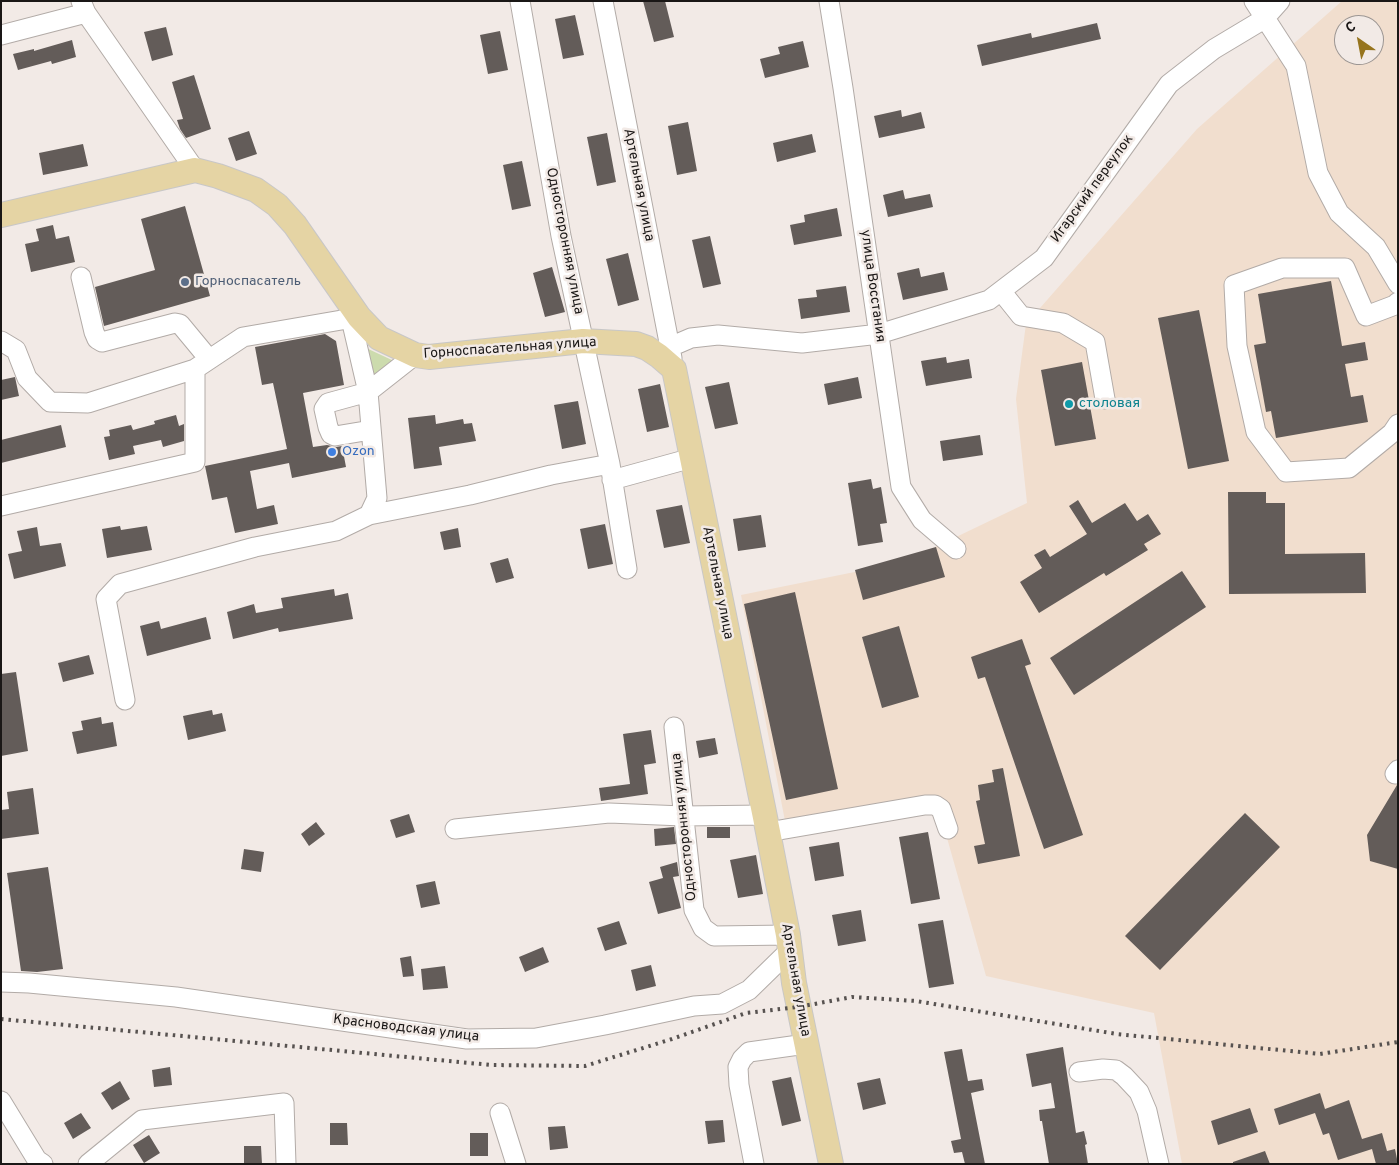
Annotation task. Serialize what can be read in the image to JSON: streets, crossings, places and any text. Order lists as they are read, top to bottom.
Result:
{
  "streets": {
    "main road": ["Артельная улица", "Горноспасательная улица"],
    "street": [
      "Игарский переулок",
      "Односторонняя улица",
      "улица Восстания",
      "Красноводская улица"
    ]
  },
  "crossings": [
    ["Артельная улица", "Односторонняя улица"],
    ["Артельная улица", "Горноспасательная улица"],
    ["Артельная улица", "Красноводская улица"],
    ["Игарский переулок", "улица Восстания"],
    ["Односторонняя улица", "Горноспасательная улица"],
    ["Односторонняя улица", "Красноводская улица"]
  ],
  "places": ["Горноспасатель", "столовая", "Ozon"],
  "north": "top left"
}
